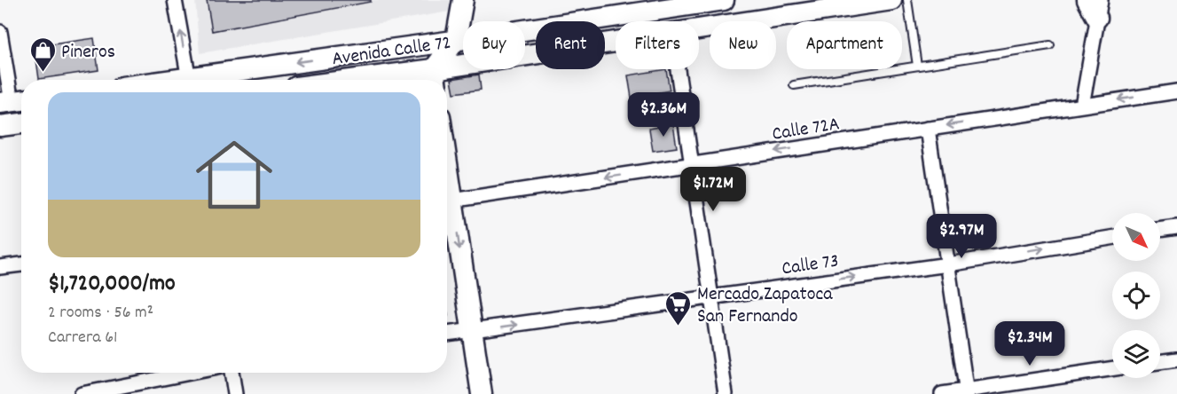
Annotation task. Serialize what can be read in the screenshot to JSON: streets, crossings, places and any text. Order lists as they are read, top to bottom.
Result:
{
  "streets": {
    "main road": ["Avenida Calle 72"],
    "street": ["Calle 72A", "Calle 73"]
  },
  "one_way": ["Calle 72A", "Calle 73"],
  "places": {
    "shop": ["Pineros"],
    "supermarket": ["Mercado Zapatoca San Fernando"]
  },
  "north": "bottom right",
  "page": {
    "chip": [
      "Buy",
      "Rent",
      "Filters",
      "New",
      "Apartment"
    ],
    "list": [
      {
        "name": "$1,720,000/mo",
        "note": "2 rooms · 56 m² · Carrera 61"
      }
    ],
    "price": [
      "$2.36M",
      "$1.72M",
      "$2.97M",
      "$2.34M"
    ]
  }
}
